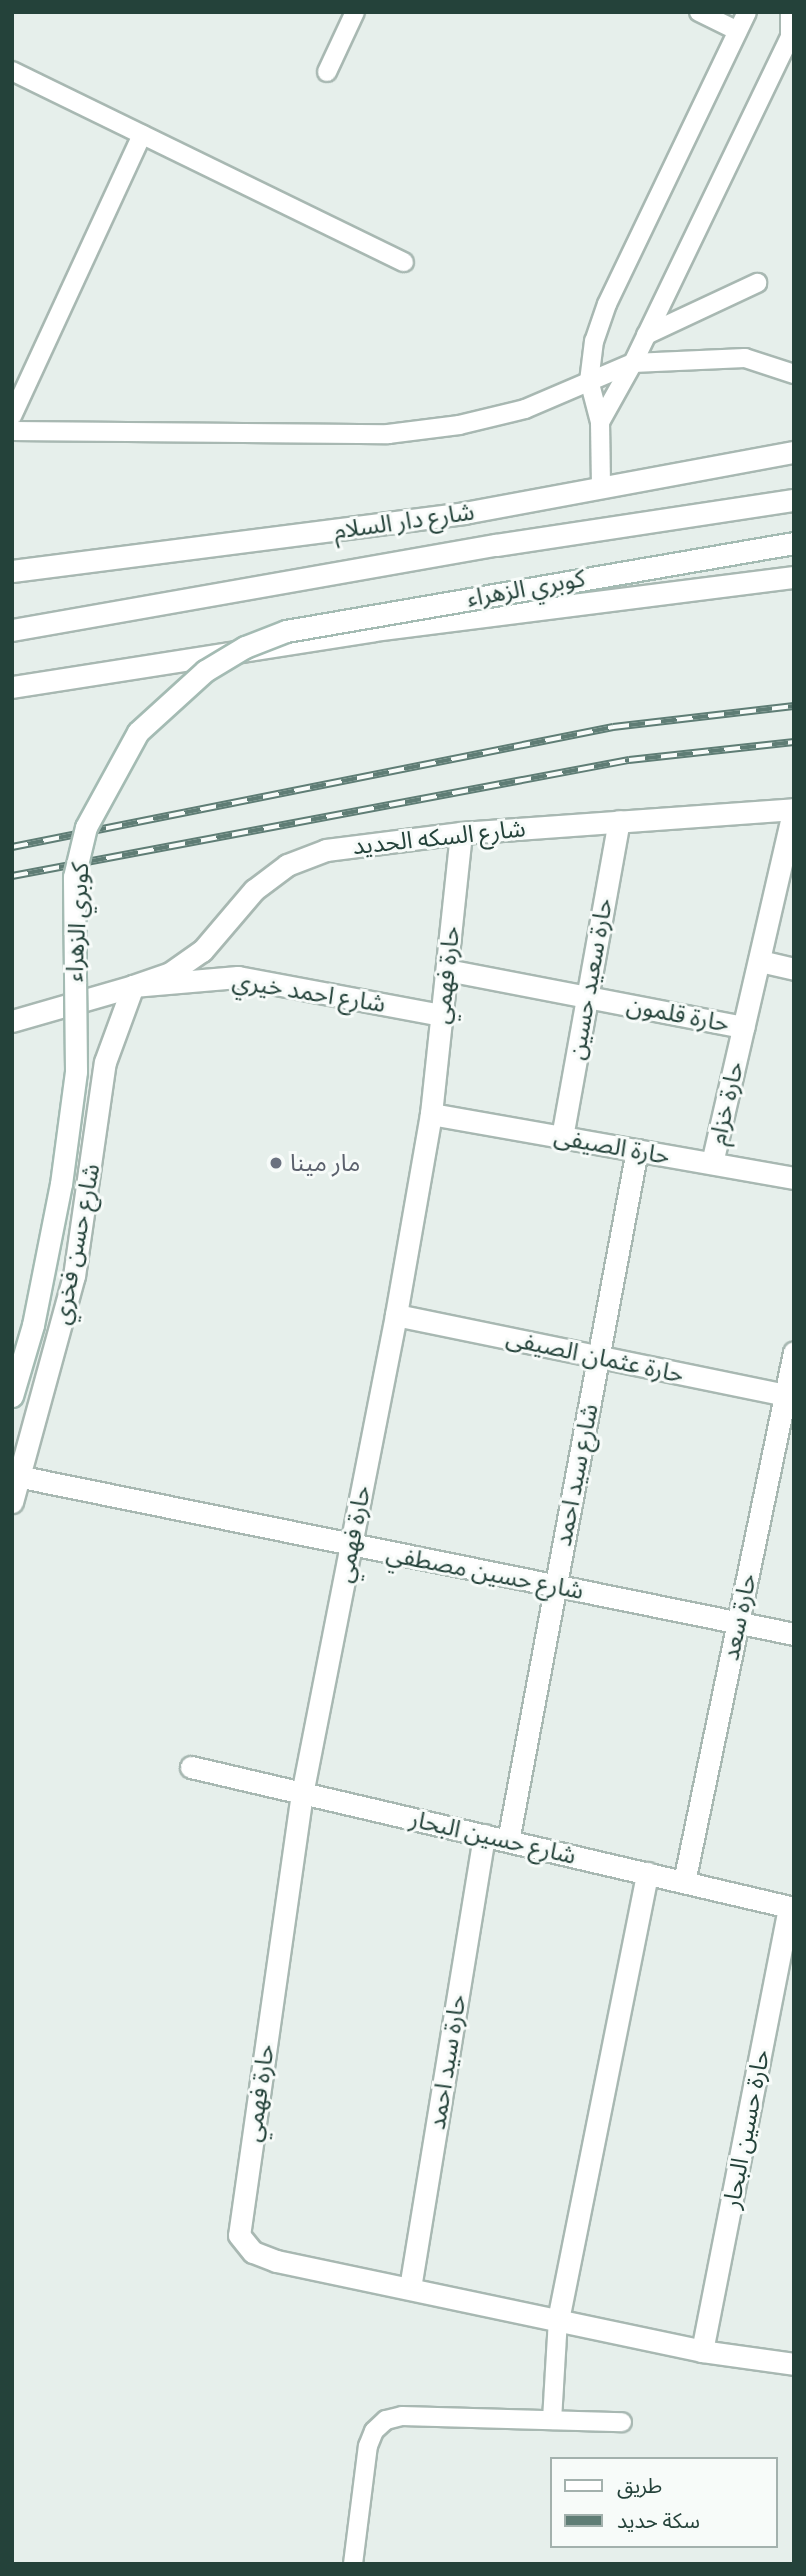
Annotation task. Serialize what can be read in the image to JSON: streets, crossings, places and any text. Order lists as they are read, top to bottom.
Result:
{
  "streets": {
    "street": [
      "شارع دار السلام",
      "كوبري الزهراء",
      "شارع السكه الحديد",
      "حارة فهمي",
      "حارة سعيد حسين",
      "شارع احمد خيري",
      "حارة قلمون",
      "حارة خزام",
      "حارة الصيفى",
      "شارع حسن فخري",
      "حارة عثمان الصيفى",
      "شارع سيد احمد",
      "شارع حسين مصطفي",
      "حارة سعد",
      "شارع حسين البحار",
      "حارة سيد احمد",
      "حارة حسين البحار"
    ]
  },
  "crossings": [
    ["شارع السكه الحديد", "حارة فهمي"],
    ["شارع السكه الحديد", "حارة سعيد حسين"],
    ["شارع السكه الحديد", "شارع احمد خيري"],
    ["شارع السكه الحديد", "حارة خزام"],
    ["شارع السكه الحديد", "شارع حسن فخري"],
    ["حارة فهمي", "شارع احمد خيري"],
    ["حارة فهمي", "حارة قلمون"],
    ["حارة فهمي", "حارة الصيفى"],
    ["حارة فهمي", "حارة عثمان الصيفى"],
    ["حارة فهمي", "شارع حسين مصطفي"],
    ["حارة فهمي", "شارع حسين البحار"],
    ["حارة فهمي", "حارة سيد احمد"],
    ["حارة سعيد حسين", "حارة قلمون"],
    ["حارة سعيد حسين", "حارة الصيفى"],
    ["شارع احمد خيري", "شارع حسن فخري"],
    ["حارة قلمون", "حارة خزام"],
    ["حارة خزام", "حارة الصيفى"],
    ["حارة الصيفى", "شارع سيد احمد"],
    ["شارع حسن فخري", "شارع حسين مصطفي"],
    ["حارة عثمان الصيفى", "شارع سيد احمد"],
    ["حارة عثمان الصيفى", "حارة سعد"],
    ["شارع سيد احمد", "شارع حسين مصطفي"],
    ["شارع سيد احمد", "شارع حسين البحار"],
    ["شارع حسين مصطفي", "حارة سعد"],
    ["حارة سعد", "شارع حسين البحار"],
    ["شارع حسين البحار", "حارة سيد احمد"],
    ["شارع حسين البحار", "حارة حسين البحار"]
  ],
  "places": ["مار مينا"],
  "legend": ["طريق", "سكة حديد"]
}
